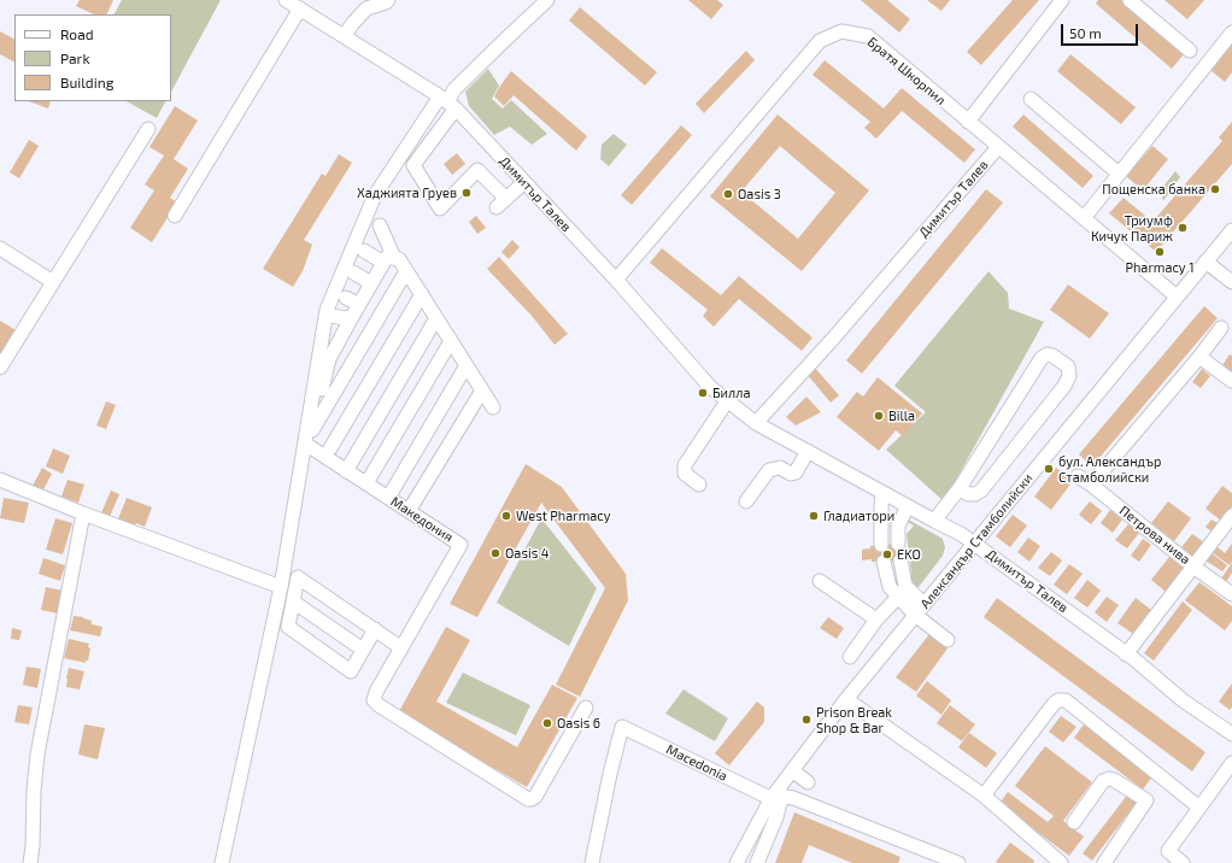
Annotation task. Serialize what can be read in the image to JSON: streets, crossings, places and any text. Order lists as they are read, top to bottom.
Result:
{
  "streets": {
    "street": [
      "Братя Шкорпил",
      "Димитър Талев",
      "Македония",
      "Петрова нива",
      "Александър Стамболийски",
      "Macedonia"
    ]
  },
  "crossings": [
    ["Братя Шкорпил", "Димитър Талев"],
    ["Братя Шкорпил", "Александър Стамболийски"],
    ["Димитър Талев", "Александър Стамболийски"],
    ["Александър Стамболийски", "Macedonia"]
  ],
  "places": [
    "Пощенска банка",
    "Хаджията Груев",
    "Oasis 3",
    "Триумф Кичук Париж",
    "Pharmacy 1",
    "Билла",
    "Billa",
    "бул. Александър Стамболийски",
    "West Pharmacy",
    "Гладиатори",
    "Oasis 4",
    "EKO",
    "Prison Break Shop & Bar",
    "Oasis 6"
  ],
  "legend": ["Road", "Park", "Building"],
  "scale_bar": "50 m"
}
